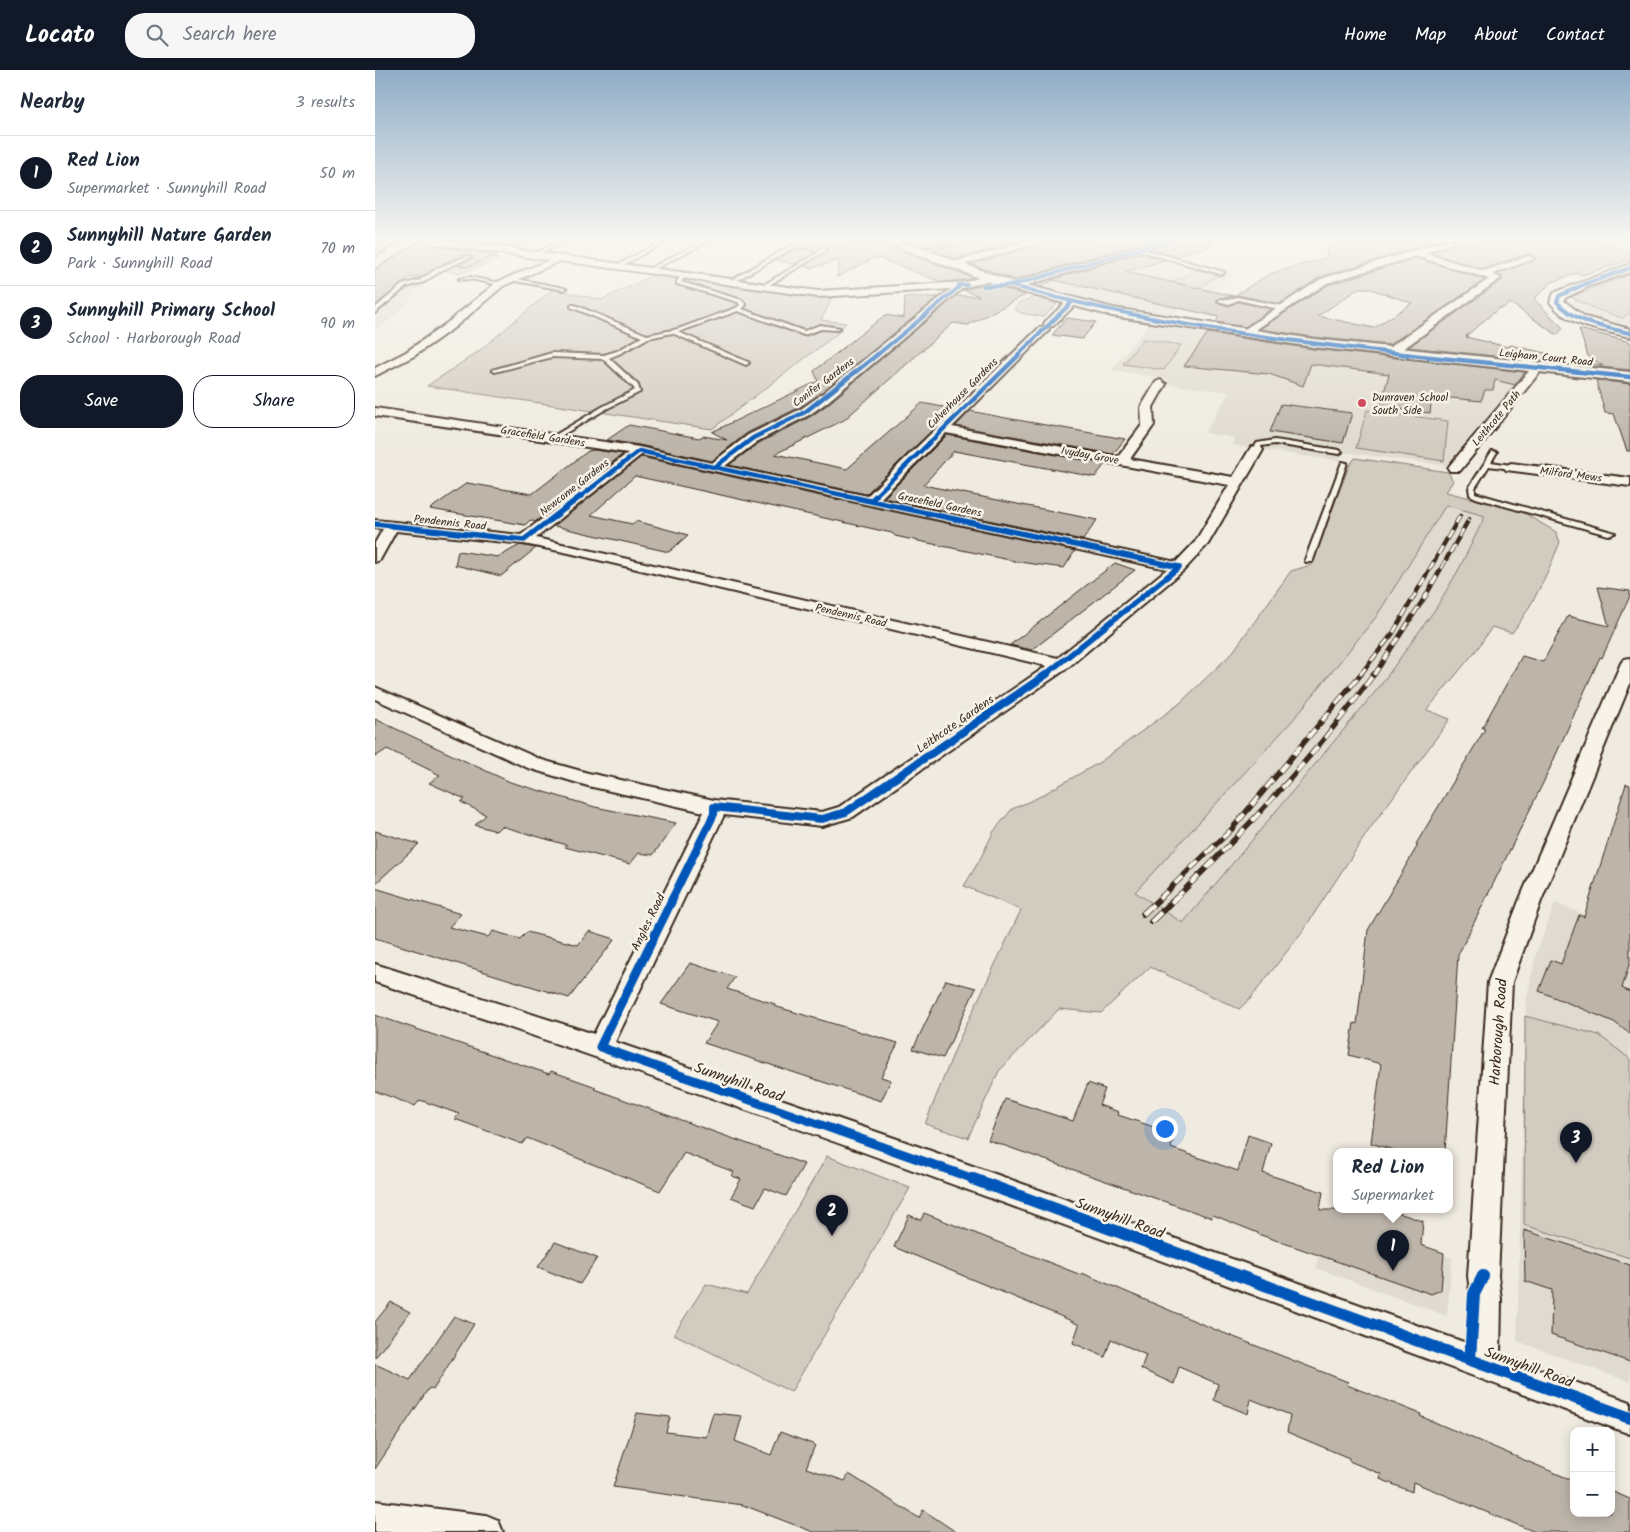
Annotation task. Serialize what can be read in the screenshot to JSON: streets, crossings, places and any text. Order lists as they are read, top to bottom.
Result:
{
  "streets": {
    "street": [
      "Leigham Court Road",
      "Conifer Gardens",
      "Culverhouse Gardens",
      "Leithcote Path",
      "Gracefield Gardens",
      "Ivyday Grove",
      "Milford Mews",
      "Newcome Gardens",
      "Pendennis Road",
      "Leithcote Gardens",
      "Angles Road",
      "Harborough Road",
      "Sunnyhill Road"
    ]
  },
  "crossings": [
    ["Leigham Court Road", "Leithcote Path"],
    ["Conifer Gardens", "Gracefield Gardens"],
    ["Culverhouse Gardens", "Gracefield Gardens"],
    ["Culverhouse Gardens", "Ivyday Grove"],
    ["Gracefield Gardens", "Newcome Gardens"],
    ["Gracefield Gardens", "Leithcote Gardens"],
    ["Ivyday Grove", "Leithcote Gardens"],
    ["Newcome Gardens", "Pendennis Road"],
    ["Pendennis Road", "Leithcote Gardens"],
    ["Leithcote Gardens", "Angles Road"],
    ["Angles Road", "Sunnyhill Road"],
    ["Harborough Road", "Sunnyhill Road"]
  ],
  "places": ["Dunraven School South Side"],
  "page": {
    "header": "Locato",
    "search": "Search here",
    "nav": [
      "Home",
      "Map",
      "About",
      "Contact"
    ],
    "heading": ["Nearby", "3 results"],
    "list": [
      {
        "mark": "1",
        "name": "Red Lion",
        "note": "Supermarket · Sunnyhill Road",
        "value": "50 m"
      },
      {
        "mark": "2",
        "name": "Sunnyhill Nature Garden",
        "note": "Park · Sunnyhill Road",
        "value": "70 m"
      },
      {
        "mark": "3",
        "name": "Sunnyhill Primary School",
        "note": "School · Harborough Road",
        "value": "90 m"
      }
    ],
    "buttons": ["Save", "Share"],
    "pins": ["3", "2", "1"],
    "popup": ["Red Lion", "Supermarket"],
    "map_buttons": ["+", "−"]
  }
}
